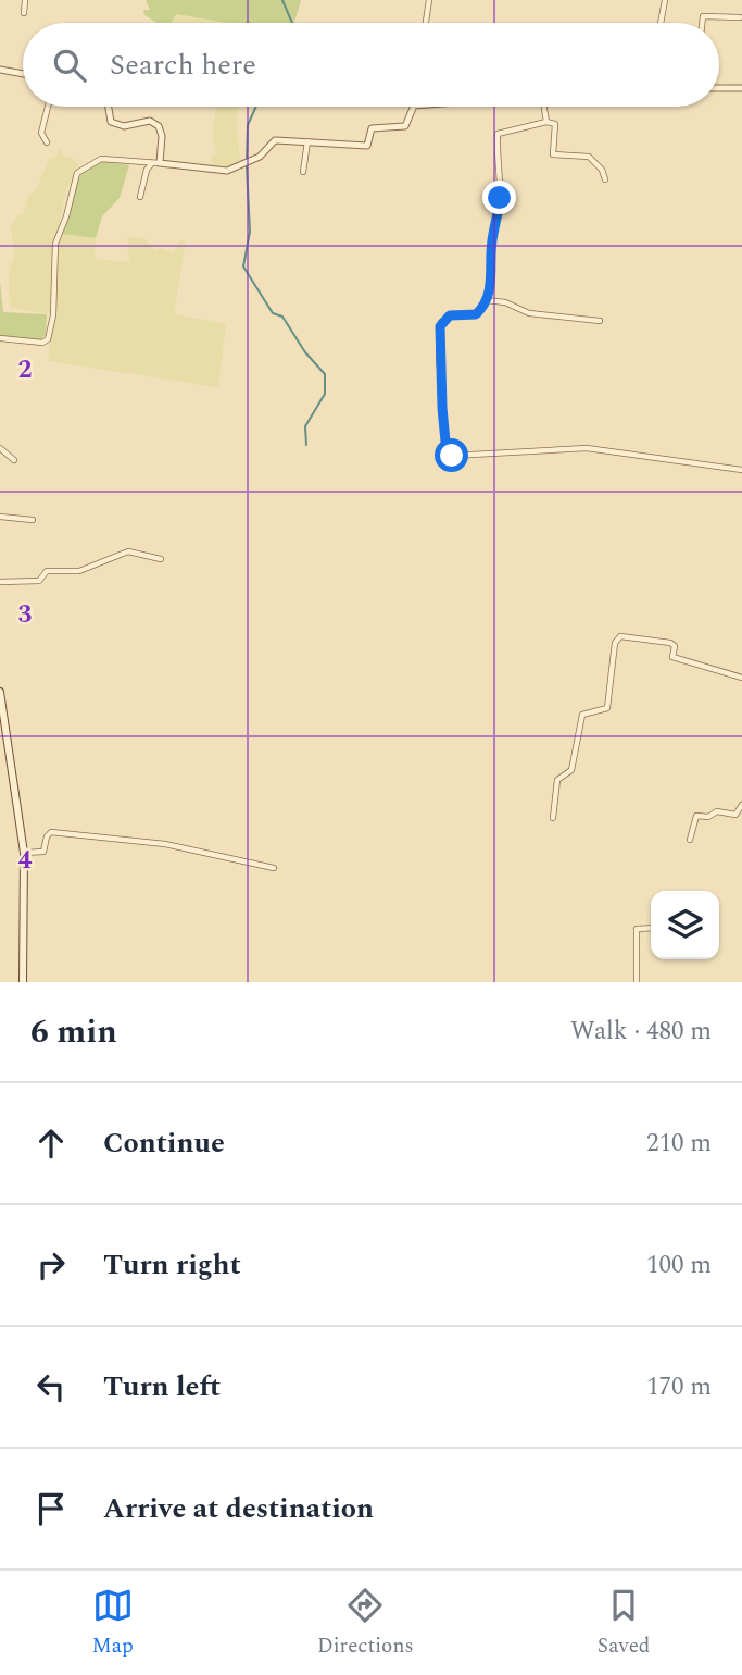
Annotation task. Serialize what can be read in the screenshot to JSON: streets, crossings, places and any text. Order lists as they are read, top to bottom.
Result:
{
  "page": {
    "search": "Search here",
    "heading": ["6 min", "Walk · 480 m"],
    "list": [
      ["Continue", "210 m"],
      ["Turn right", "100 m"],
      ["Turn left", "170 m"],
      "Arrive at destination"
    ],
    "nav": ["Map", "Directions", "Saved"]
  },
  "grid": {
    "rows": ["2", "3", "4"]
  }
}
